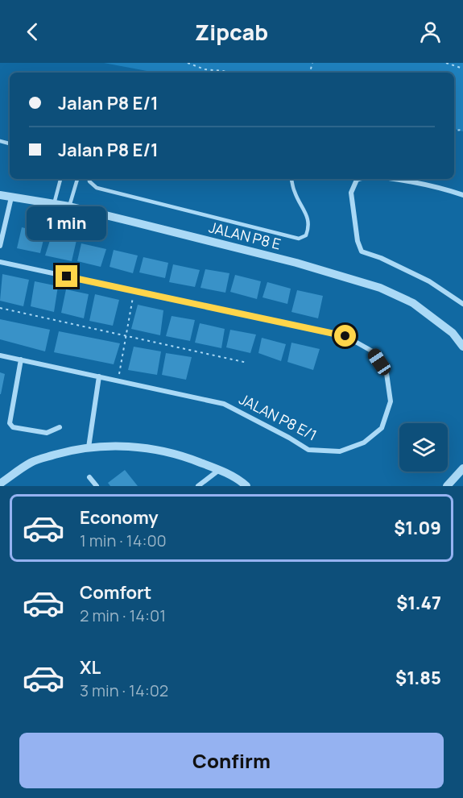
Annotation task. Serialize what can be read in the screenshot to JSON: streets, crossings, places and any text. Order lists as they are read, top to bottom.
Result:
{
  "streets": {
    "street": ["JALAN P8 E", "JALAN P8 E/1"]
  },
  "page": {
    "header": "Zipcab",
    "banner": ["Jalan P8 E/1", "Jalan P8 E/1"],
    "bubble": "1 min",
    "list": [
      {
        "name": "Economy",
        "note": "1 min · 14:00",
        "value": "$1.09"
      },
      {
        "name": "Comfort",
        "note": "2 min · 14:01",
        "value": "$1.47"
      },
      {
        "name": "XL",
        "note": "3 min · 14:02",
        "value": "$1.85"
      }
    ],
    "buttons": "Confirm"
  }
}
